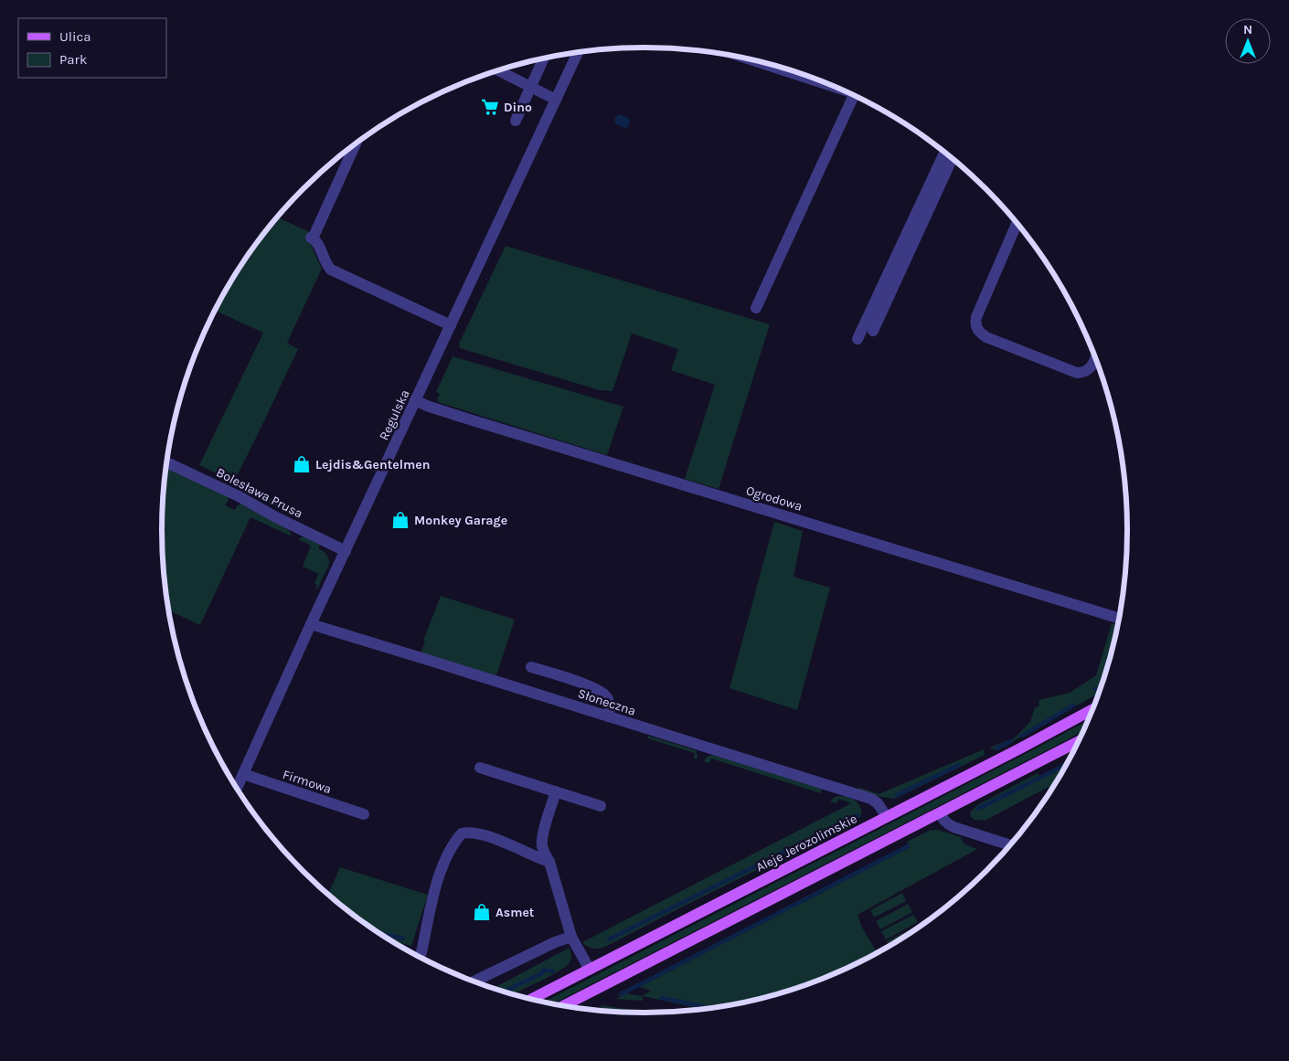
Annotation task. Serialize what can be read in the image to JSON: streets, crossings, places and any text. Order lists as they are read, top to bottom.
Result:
{
  "streets": {
    "main road": ["Aleje Jerozolimskie"],
    "street": [
      "Regulska",
      "Bolesława Prusa",
      "Ogrodowa",
      "Słoneczna",
      "Firmowa"
    ]
  },
  "crossings": [
    ["Regulska", "Bolesława Prusa"],
    ["Regulska", "Ogrodowa"],
    ["Regulska", "Słoneczna"],
    ["Regulska", "Firmowa"],
    ["Słoneczna", "Aleje Jerozolimskie"]
  ],
  "places": {
    "supermarket": ["Dino"],
    "shop": ["Lejdis&Gentelmen", "Monkey Garage", "Asmet"]
  },
  "legend": ["Ulica", "Park"],
  "north": "top"
}
